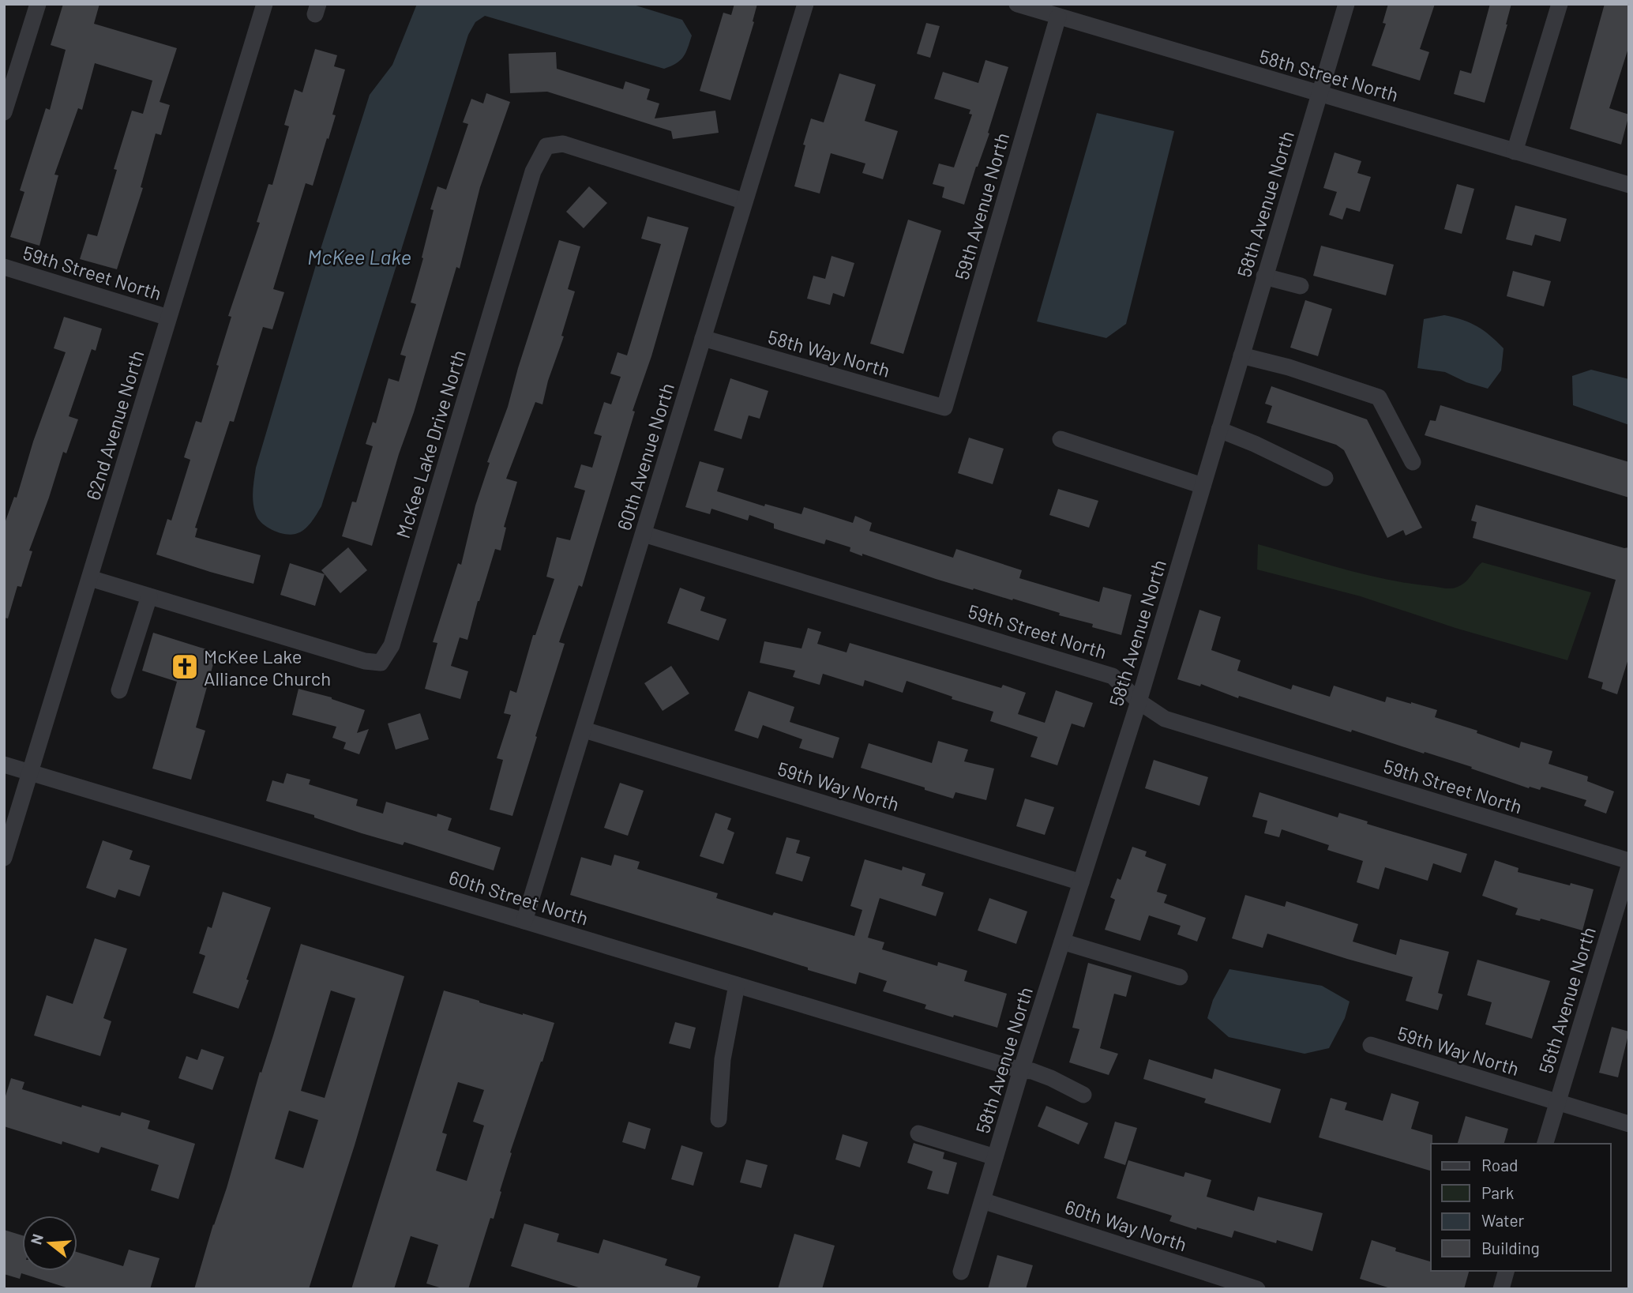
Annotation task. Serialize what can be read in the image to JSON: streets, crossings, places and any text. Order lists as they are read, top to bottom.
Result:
{
  "streets": {
    "street": [
      "58th Street North",
      "58th Avenue North",
      "59th Avenue North",
      "59th Street North",
      "58th Way North",
      "62nd Avenue North",
      "McKee Lake Drive North",
      "60th Avenue North",
      "59th Way North",
      "60th Street North",
      "56th Avenue North",
      "60th Way North"
    ]
  },
  "crossings": [
    ["58th Street North", "58th Avenue North"],
    ["58th Street North", "59th Avenue North"],
    ["58th Avenue North", "59th Street North"],
    ["58th Avenue North", "59th Way North"],
    ["58th Avenue North", "60th Street North"],
    ["58th Avenue North", "60th Way North"],
    ["59th Avenue North", "58th Way North"],
    ["59th Street North", "62nd Avenue North"],
    ["59th Street North", "60th Avenue North"],
    ["58th Way North", "60th Avenue North"],
    ["62nd Avenue North", "McKee Lake Drive North"],
    ["62nd Avenue North", "60th Street North"],
    ["McKee Lake Drive North", "60th Avenue North"],
    ["60th Avenue North", "59th Way North"],
    ["60th Avenue North", "60th Street North"],
    ["59th Way North", "56th Avenue North"]
  ],
  "water": ["McKee Lake"],
  "places": {
    "church": ["McKee Lake Alliance Church"]
  },
  "legend": [
    "Road",
    "Park",
    "Water",
    "Building"
  ],
  "north": "left"
}
